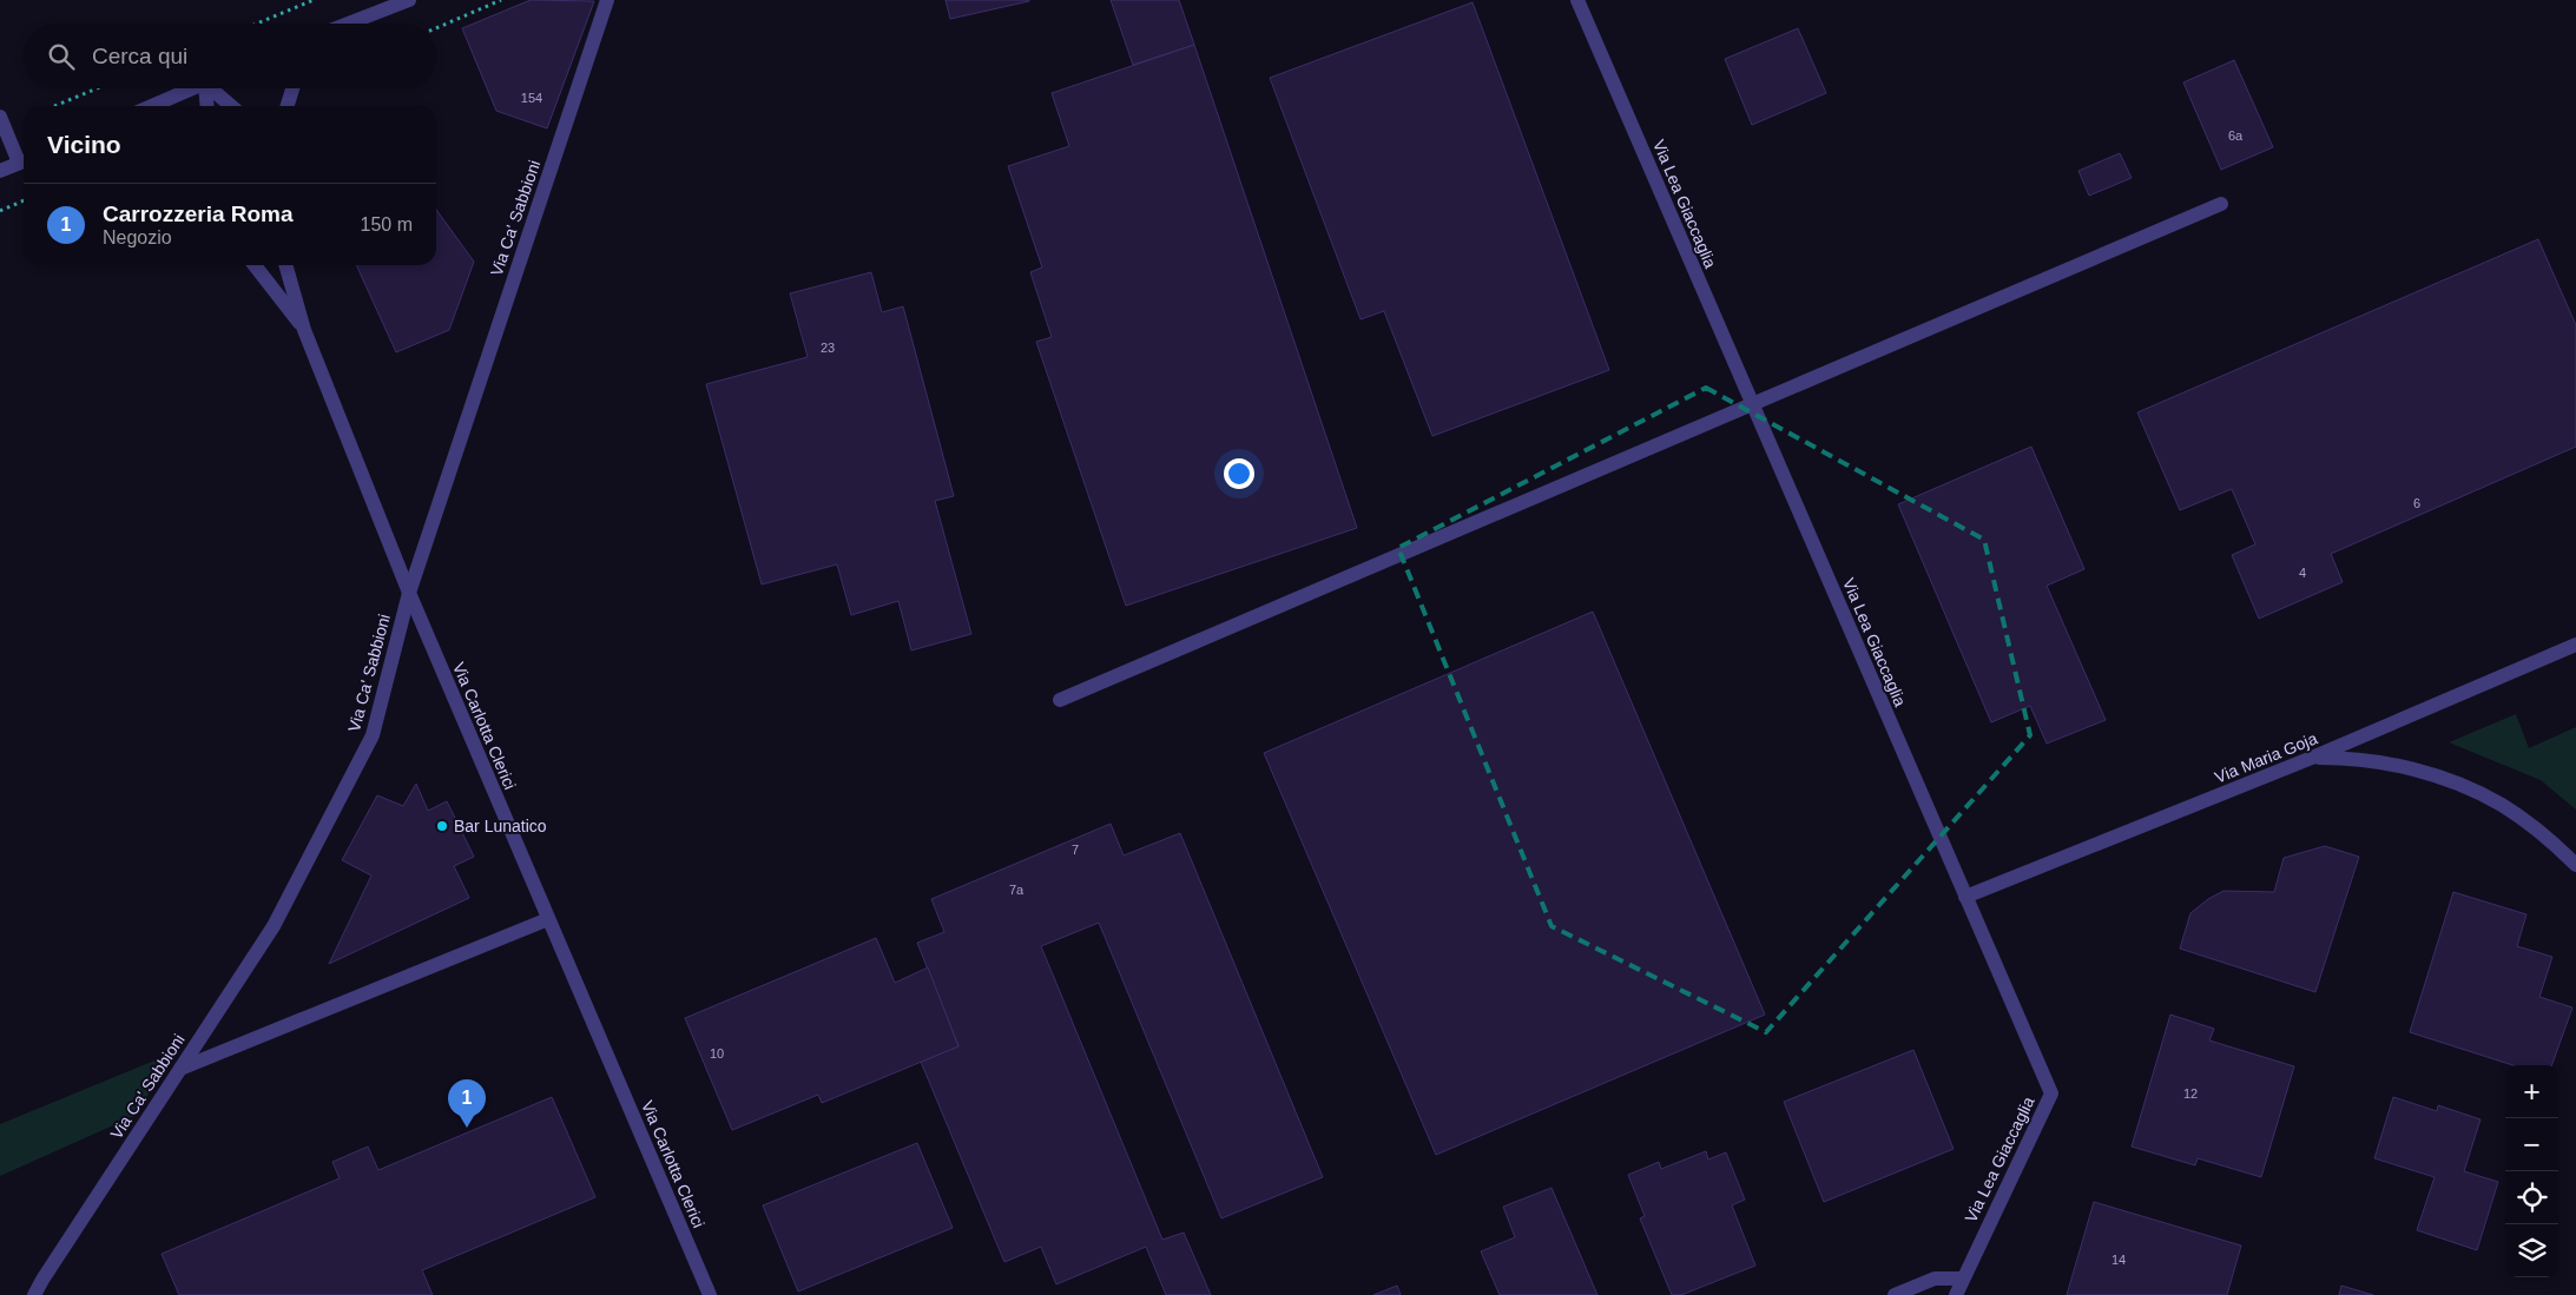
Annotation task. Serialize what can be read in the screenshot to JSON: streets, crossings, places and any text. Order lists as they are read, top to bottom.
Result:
{
  "streets": {
    "street": [
      "Via Lea Giaccaglia",
      "Via Ca' Sabbioni",
      "Via Carlotta Clerici",
      "Via Maria Goja"
    ]
  },
  "crossings": [
    ["Via Lea Giaccaglia", "Via Maria Goja"],
    ["Via Ca' Sabbioni", "Via Carlotta Clerici"]
  ],
  "places": ["Bar Lunatico"],
  "house_numbers": [
    "154",
    "6a",
    "23",
    "6",
    "4",
    "7",
    "7a",
    "10",
    "12",
    "14"
  ],
  "page": {
    "search": "Cerca qui",
    "heading": "Vicino",
    "list": [
      {
        "mark": "1",
        "name": "Carrozzeria Roma",
        "note": "Negozio",
        "value": "150 m"
      }
    ],
    "map_buttons": ["+", "−"],
    "pins": "1"
  }
}
